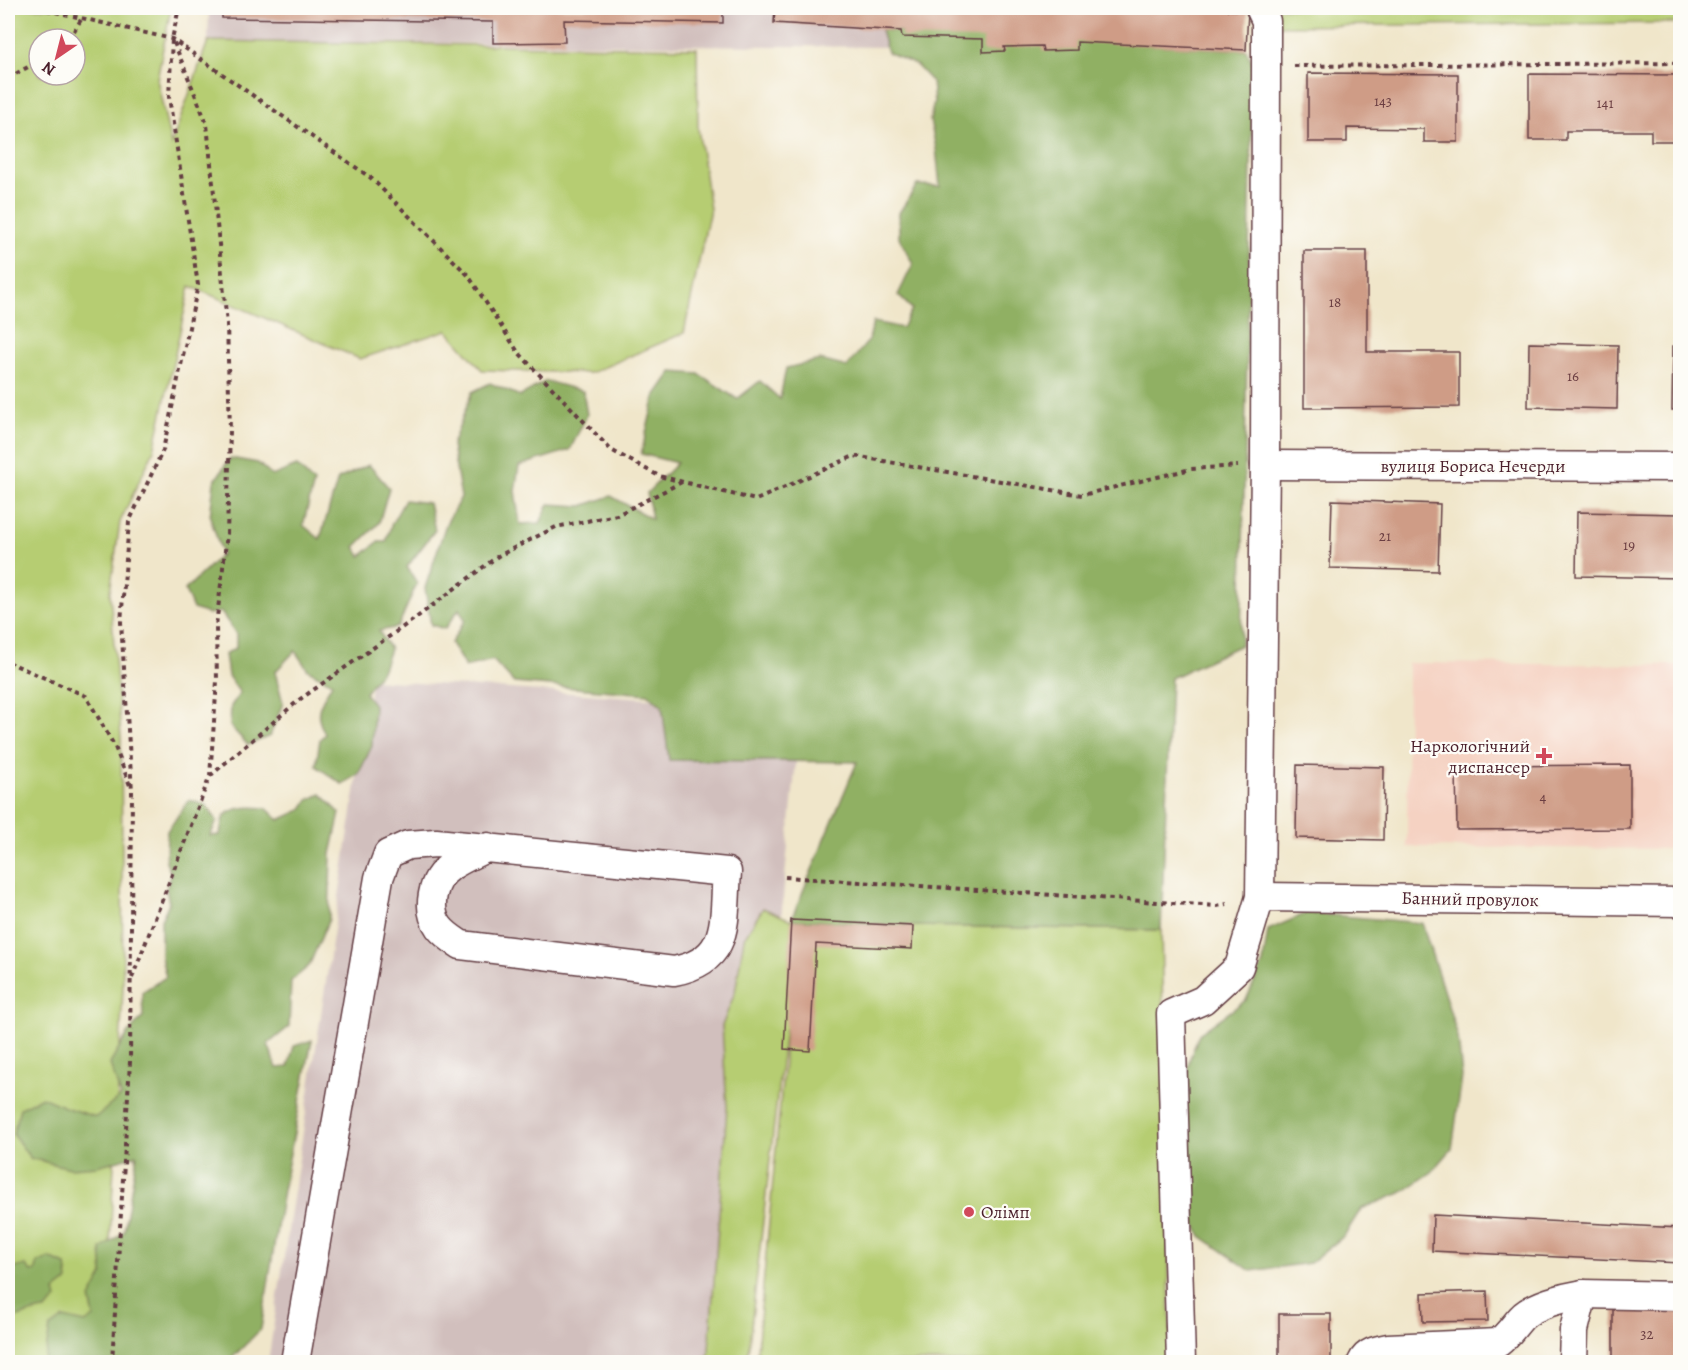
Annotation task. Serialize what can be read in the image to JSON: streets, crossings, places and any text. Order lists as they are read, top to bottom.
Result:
{
  "streets": {
    "street": ["вулиця Бориса Нечерди", "Банний провулок"]
  },
  "places": {
    "health": ["Наркологічний диспансер"],
    "other": ["Олімп"]
  },
  "house_numbers": [
    "143",
    "141",
    "18",
    "16",
    "21",
    "19",
    "4",
    "32"
  ],
  "north": "bottom left"
}
